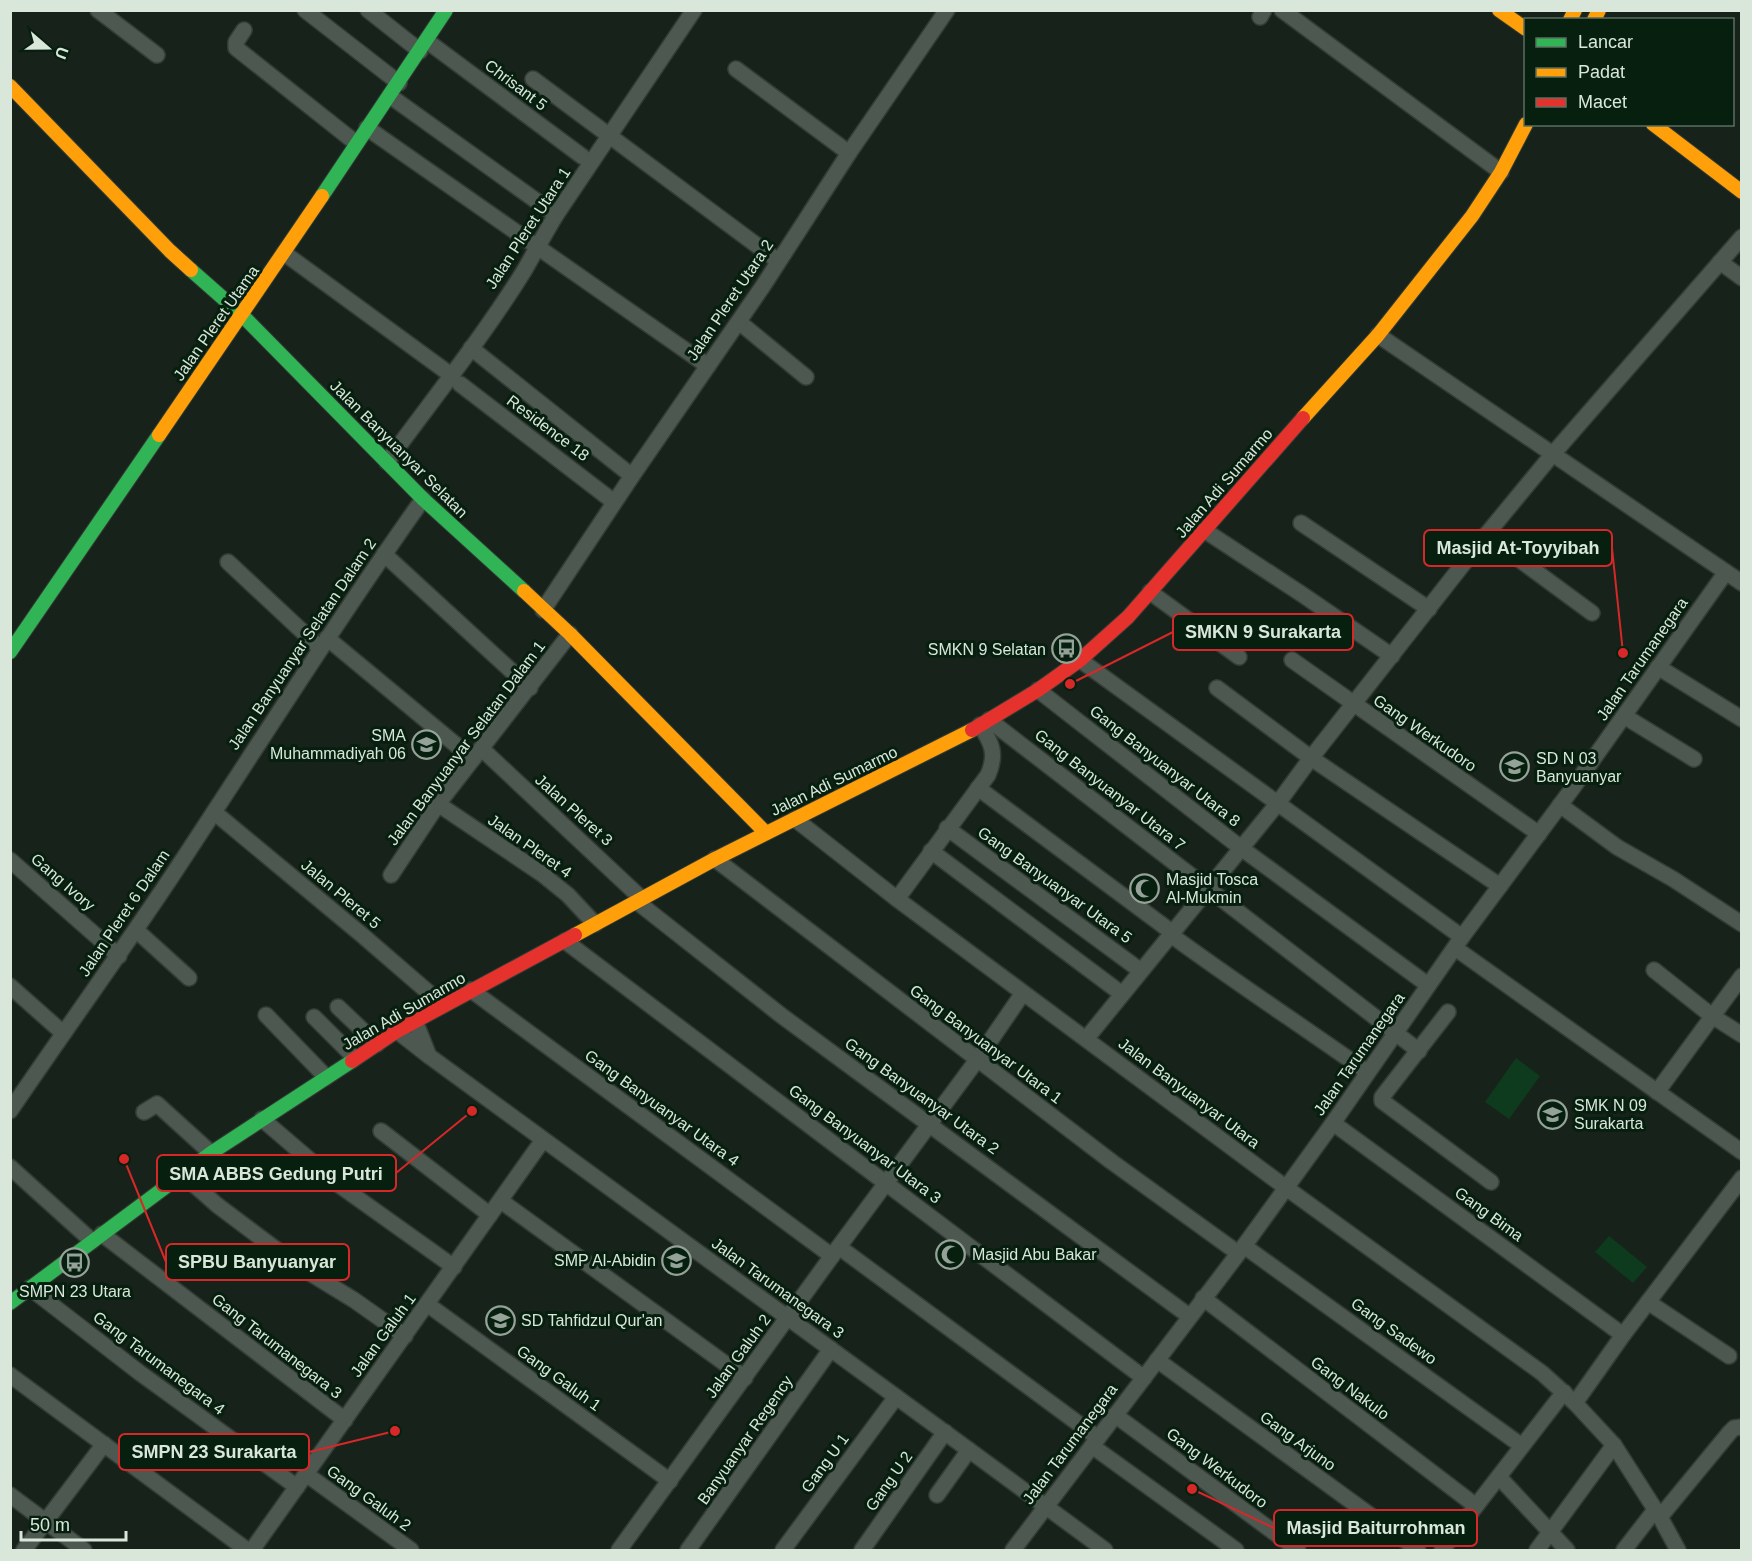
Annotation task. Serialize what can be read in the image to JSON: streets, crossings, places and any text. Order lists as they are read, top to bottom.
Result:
{
  "streets": {
    "main road": ["Jalan Pleret Utama", "Jalan Banyuanyar Selatan", "Jalan Adi Sumarmo"],
    "street": [
      "Chrisant 5",
      "Jalan Pleret Utara 1",
      "Jalan Pleret Utara 2",
      "Residence 18",
      "Jalan Banyuanyar Selatan Dalam 2",
      "Jalan Tarumanegara",
      "Gang Werkudoro",
      "Jalan Banyuanyar Selatan Dalam 1",
      "Gang Banyuanyar Utara 8",
      "Gang Banyuanyar Utara 7",
      "Jalan Pleret 3",
      "Jalan Pleret 4",
      "Gang Ivory",
      "Gang Banyuanyar Utara 5",
      "Jalan Pleret 5",
      "Jalan Pleret 6 Dalam",
      "Gang Banyuanyar Utara 1",
      "Jalan Banyuanyar Utara",
      "Gang Banyuanyar Utara 2",
      "Gang Banyuanyar Utara 4",
      "Gang Banyuanyar Utara 3",
      "Gang Bima",
      "Jalan Tarumanegara 3",
      "Gang Sadewo",
      "Jalan Galuh 1",
      "Gang Tarumanegara 3",
      "Jalan Galuh 2",
      "Gang Tarumanegara 4",
      "Gang Galuh 1",
      "Gang Nakulo",
      "Banyuanyar Regency",
      "Gang Arjuno",
      "Gang U 1",
      "Gang U 2",
      "Gang Galuh 2"
    ]
  },
  "crossings": [
    ["Chrisant 5", "Jalan Pleret Utama"],
    ["Jalan Pleret Utara 1", "Residence 18"],
    ["Jalan Pleret Utara 1", "Jalan Banyuanyar Selatan"],
    ["Jalan Pleret Utara 2", "Residence 18"],
    ["Jalan Pleret Utara 2", "Jalan Banyuanyar Selatan"],
    ["Jalan Pleret Utama", "Residence 18"],
    ["Jalan Pleret Utama", "Jalan Banyuanyar Selatan"],
    ["Jalan Banyuanyar Selatan", "Jalan Adi Sumarmo"],
    ["Jalan Banyuanyar Selatan", "Jalan Banyuanyar Selatan Dalam 2"],
    ["Jalan Banyuanyar Selatan", "Jalan Banyuanyar Selatan Dalam 1"],
    ["Jalan Adi Sumarmo", "Gang Banyuanyar Utara 8"],
    ["Jalan Adi Sumarmo", "Gang Banyuanyar Utara 7"],
    ["Jalan Adi Sumarmo", "Jalan Pleret 3"],
    ["Jalan Adi Sumarmo", "Jalan Pleret 4"],
    ["Jalan Adi Sumarmo", "Jalan Pleret 5"],
    ["Jalan Adi Sumarmo", "Gang Banyuanyar Utara 1"],
    ["Jalan Adi Sumarmo", "Jalan Banyuanyar Utara"],
    ["Jalan Adi Sumarmo", "Gang Banyuanyar Utara 2"],
    ["Jalan Adi Sumarmo", "Gang Banyuanyar Utara 4"],
    ["Jalan Adi Sumarmo", "Gang Banyuanyar Utara 3"],
    ["Jalan Adi Sumarmo", "Jalan Tarumanegara 3"],
    ["Jalan Adi Sumarmo", "Gang Tarumanegara 3"],
    ["Jalan Adi Sumarmo", "Gang Tarumanegara 4"],
    ["Jalan Banyuanyar Selatan Dalam 2", "Jalan Pleret 3"],
    ["Jalan Banyuanyar Selatan Dalam 2", "Jalan Pleret 5"],
    ["Jalan Banyuanyar Selatan Dalam 2", "Jalan Pleret 6 Dalam"],
    ["Jalan Tarumanegara", "Gang Werkudoro"],
    ["Jalan Tarumanegara", "Gang Banyuanyar Utara 8"],
    ["Jalan Tarumanegara", "Gang Banyuanyar Utara 7"],
    ["Jalan Tarumanegara", "Gang Banyuanyar Utara 1"],
    ["Jalan Tarumanegara", "Jalan Banyuanyar Utara"],
    ["Jalan Tarumanegara", "Gang Banyuanyar Utara 2"],
    ["Jalan Tarumanegara", "Gang Banyuanyar Utara 4"],
    ["Jalan Tarumanegara", "Gang Banyuanyar Utara 3"],
    ["Jalan Tarumanegara", "Gang Bima"],
    ["Jalan Tarumanegara", "Jalan Tarumanegara 3"],
    ["Jalan Tarumanegara", "Gang Sadewo"],
    ["Jalan Tarumanegara", "Gang Nakulo"],
    ["Jalan Tarumanegara", "Gang Arjuno"],
    ["Jalan Banyuanyar Selatan Dalam 1", "Jalan Pleret 3"],
    ["Jalan Banyuanyar Selatan Dalam 1", "Jalan Pleret 4"],
    ["Jalan Pleret 3", "Gang Banyuanyar Utara 2"],
    ["Gang Ivory", "Jalan Pleret 6 Dalam"],
    ["Jalan Pleret 5", "Jalan Pleret 6 Dalam"],
    ["Gang Banyuanyar Utara 1", "Gang Sadewo"],
    ["Gang Banyuanyar Utara 1", "Jalan Galuh 2"],
    ["Jalan Banyuanyar Utara", "Jalan Galuh 2"],
    ["Gang Banyuanyar Utara 2", "Jalan Galuh 2"],
    ["Gang Banyuanyar Utara 4", "Jalan Galuh 2"],
    ["Gang Banyuanyar Utara 3", "Jalan Galuh 2"],
    ["Jalan Tarumanegara 3", "Jalan Galuh 1"],
    ["Jalan Tarumanegara 3", "Jalan Galuh 2"],
    ["Jalan Tarumanegara 3", "Banyuanyar Regency"],
    ["Jalan Tarumanegara 3", "Gang U 1"],
    ["Jalan Tarumanegara 3", "Gang U 2"],
    ["Jalan Galuh 1", "Gang Tarumanegara 3"],
    ["Jalan Galuh 1", "Gang Tarumanegara 4"],
    ["Jalan Galuh 1", "Gang Galuh 1"],
    ["Jalan Galuh 1", "Gang Galuh 2"],
    ["Jalan Galuh 2", "Gang Galuh 1"],
    ["Gang Tarumanegara 4", "Gang Galuh 2"]
  ],
  "places": {
    "bus stop": ["SMKN 9 Selatan", "SMPN 23 Utara"],
    "other": [
      "Masjid At-Toyyibah",
      "SMKN 9 Surakarta",
      "SMA ABBS Gedung Putri",
      "SPBU Banyuanyar",
      "SMPN 23 Surakarta",
      "Masjid Baiturrohman"
    ],
    "school or university": [
      "SMA Muhammadiyah 06",
      "SD N 03 Banyuanyar",
      "SMK N 09 Surakarta",
      "SMP Al-Abidin",
      "SD Tahfidzul Qur'an"
    ],
    "mosque": ["Masjid Tosca Al-Mukmin", "Masjid Abu Bakar"]
  },
  "legend": ["Lancar", "Padat", "Macet"],
  "scale_bar": "50 m",
  "north": "right"
}
